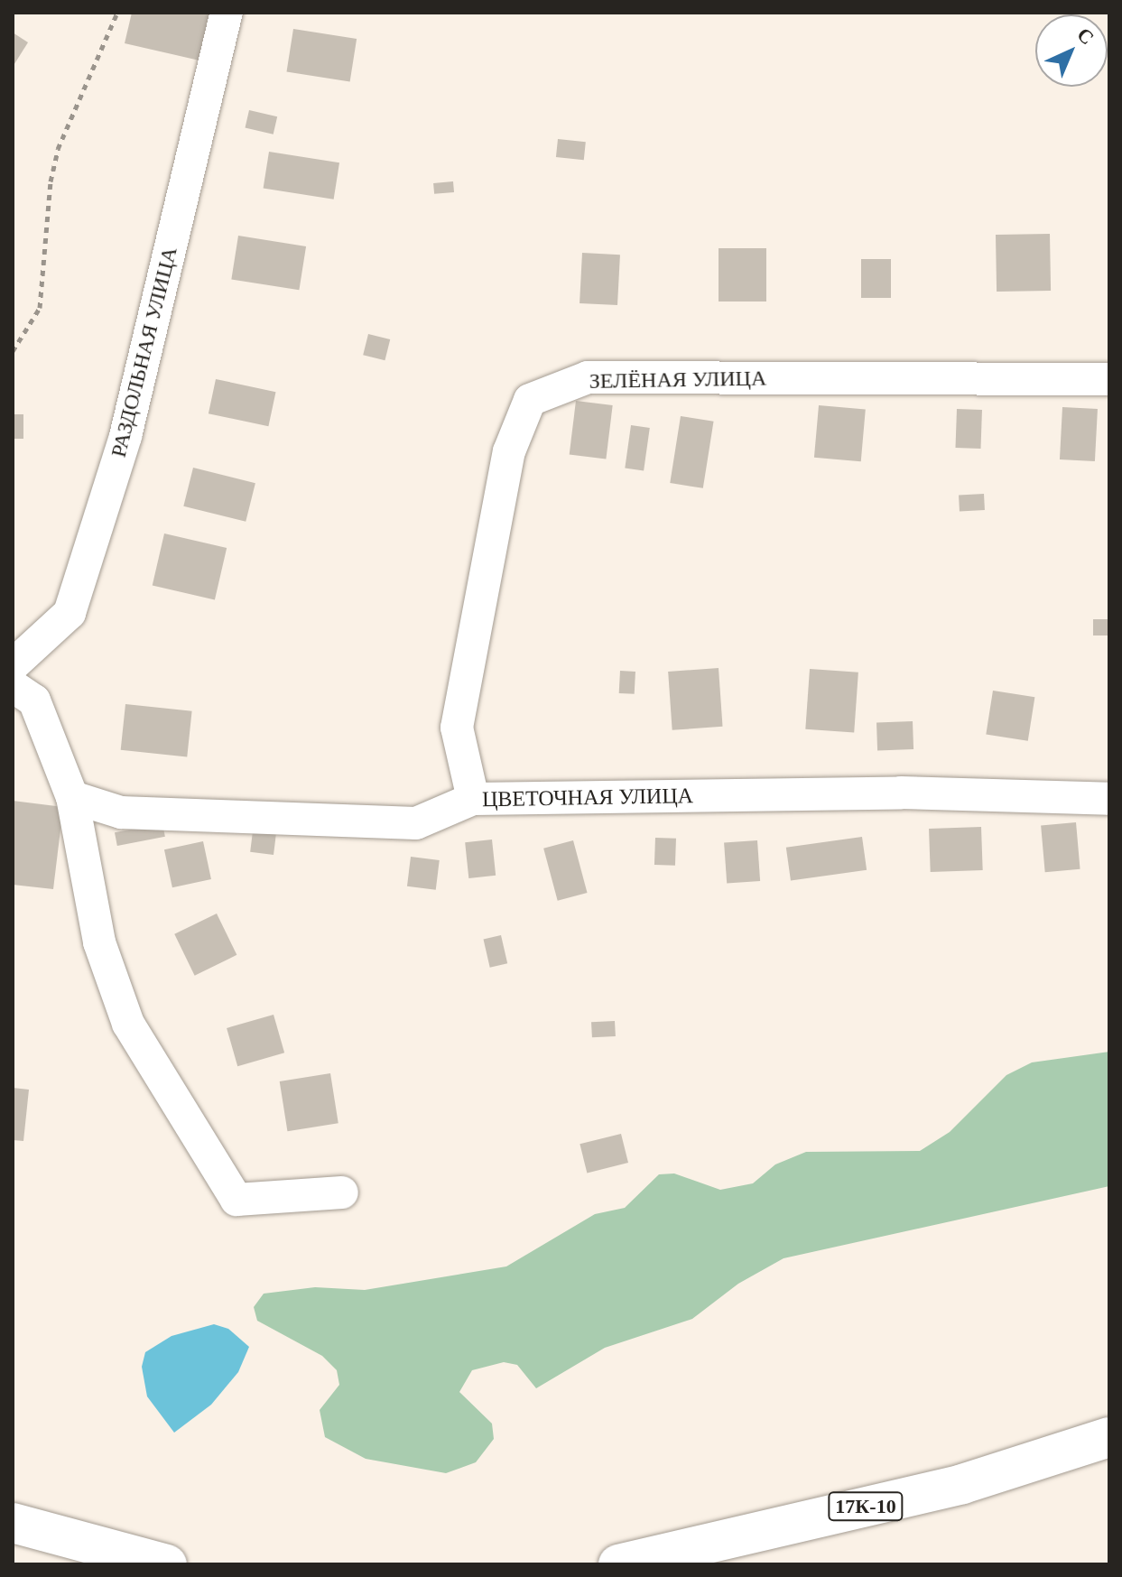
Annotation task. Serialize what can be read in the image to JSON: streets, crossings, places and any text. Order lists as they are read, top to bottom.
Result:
{
  "streets": {
    "main road": ["17К-10"],
    "street": ["РАЗДОЛЬНАЯ УЛИЦА", "ЗЕЛЁНАЯ УЛИЦА", "ЦВЕТОЧНАЯ УЛИЦА"]
  },
  "crossings": [
    ["ЗЕЛЁНАЯ УЛИЦА", "ЦВЕТОЧНАЯ УЛИЦА"]
  ],
  "north": "top right"
}
